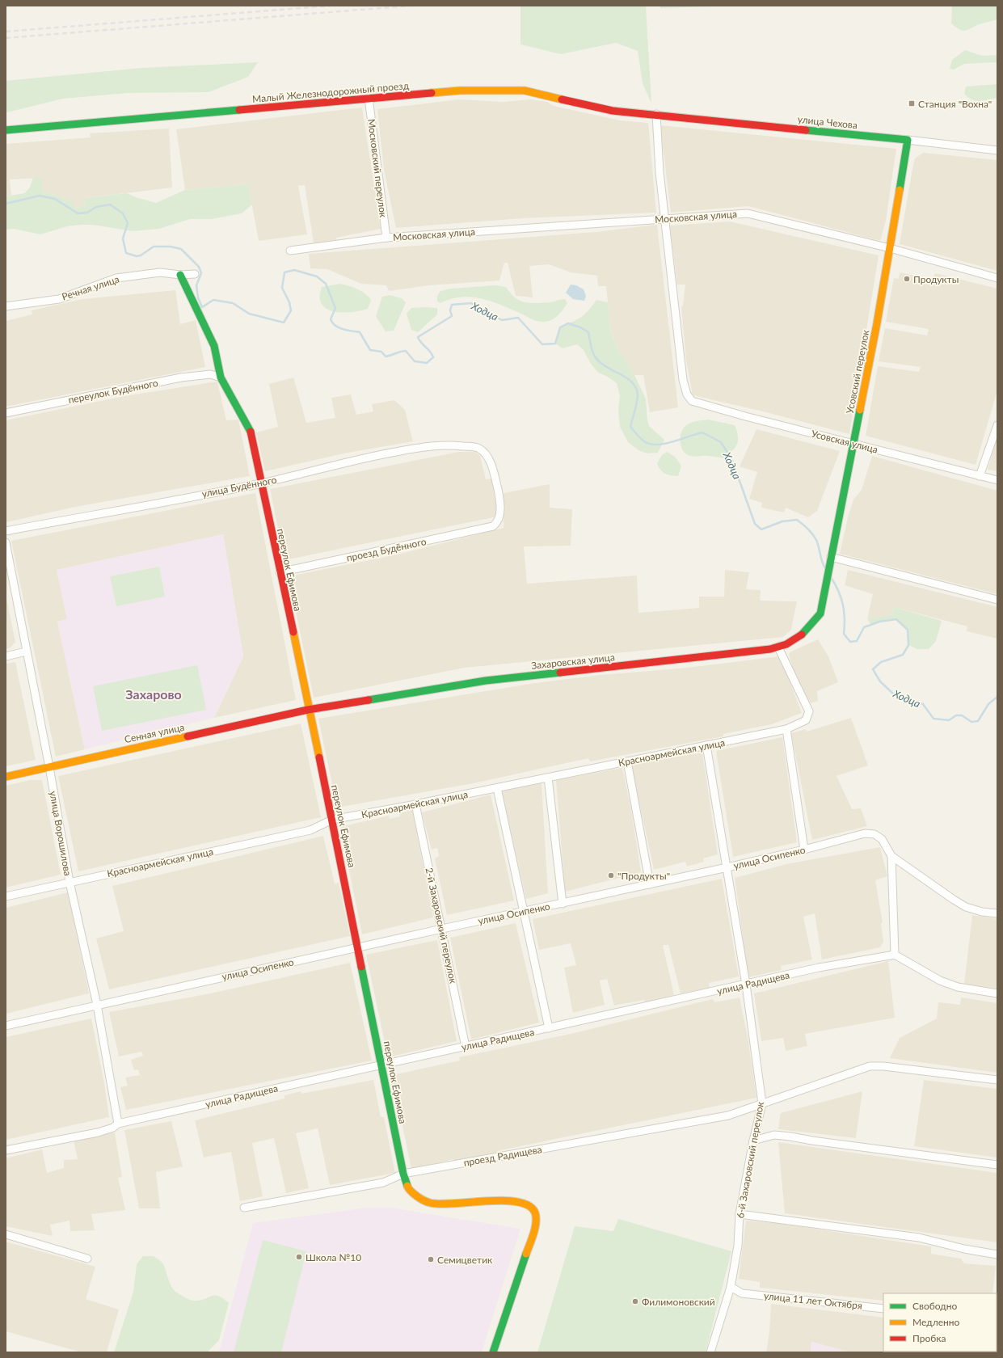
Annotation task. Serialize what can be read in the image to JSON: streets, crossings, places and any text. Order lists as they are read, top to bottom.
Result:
{
  "streets": {
    "street": [
      "Малый Железнодорожный проезд",
      "улица Чехова",
      "Московский переулок",
      "Московская улица",
      "Речная улица",
      "Усовский переулок",
      "переулок Будённого",
      "Усовская улица",
      "улица Будённого",
      "проезд Будённого",
      "переулок Ефимова",
      "Захаровская улица",
      "Сенная улица",
      "Красноармейская улица",
      "улица Ворошилова",
      "улица Осипенко",
      "2-й Захаровский переулок",
      "улица Радищева",
      "проезд Радищева",
      "6-й Захаровский переулок",
      "улица 11 лет Октября"
    ]
  },
  "crossings": [
    ["Малый Железнодорожный проезд", "улица Чехова"],
    ["Малый Железнодорожный проезд", "Московский переулок"],
    ["улица Чехова", "Усовский переулок"],
    ["Московский переулок", "Московская улица"],
    ["Московская улица", "Усовский переулок"],
    ["Московская улица", "Усовская улица"],
    ["Речная улица", "переулок Ефимова"],
    ["Усовский переулок", "Усовская улица"],
    ["Усовский переулок", "Захаровская улица"],
    ["переулок Будённого", "переулок Ефимова"],
    ["улица Будённого", "проезд Будённого"],
    ["улица Будённого", "переулок Ефимова"],
    ["проезд Будённого", "переулок Ефимова"],
    ["переулок Ефимова", "Захаровская улица"],
    ["переулок Ефимова", "Сенная улица"],
    ["переулок Ефимова", "Красноармейская улица"],
    ["переулок Ефимова", "улица Осипенко"],
    ["переулок Ефимова", "улица Радищева"],
    ["переулок Ефимова", "проезд Радищева"],
    ["Захаровская улица", "Сенная улица"],
    ["Захаровская улица", "Красноармейская улица"],
    ["Сенная улица", "улица Ворошилова"],
    ["Красноармейская улица", "улица Ворошилова"],
    ["Красноармейская улица", "2-й Захаровский переулок"],
    ["Красноармейская улица", "6-й Захаровский переулок"],
    ["улица Ворошилова", "улица Осипенко"],
    ["улица Ворошилова", "улица Радищева"],
    ["улица Осипенко", "2-й Захаровский переулок"],
    ["улица Осипенко", "6-й Захаровский переулок"],
    ["2-й Захаровский переулок", "улица Радищева"],
    ["улица Радищева", "6-й Захаровский переулок"],
    ["проезд Радищева", "6-й Захаровский переулок"],
    ["6-й Захаровский переулок", "улица 11 лет Октября"]
  ],
  "districts": ["Захарово"],
  "water": ["Ходца"],
  "places": {
    "transit": ["Станция \"Вохна\""],
    "other": [
      "Продукты",
      "\"Продукты\"",
      "Школа №10",
      "Семицветик",
      "Филимоновский"
    ]
  },
  "legend": ["Свободно", "Медленно", "Пробка"]
}
